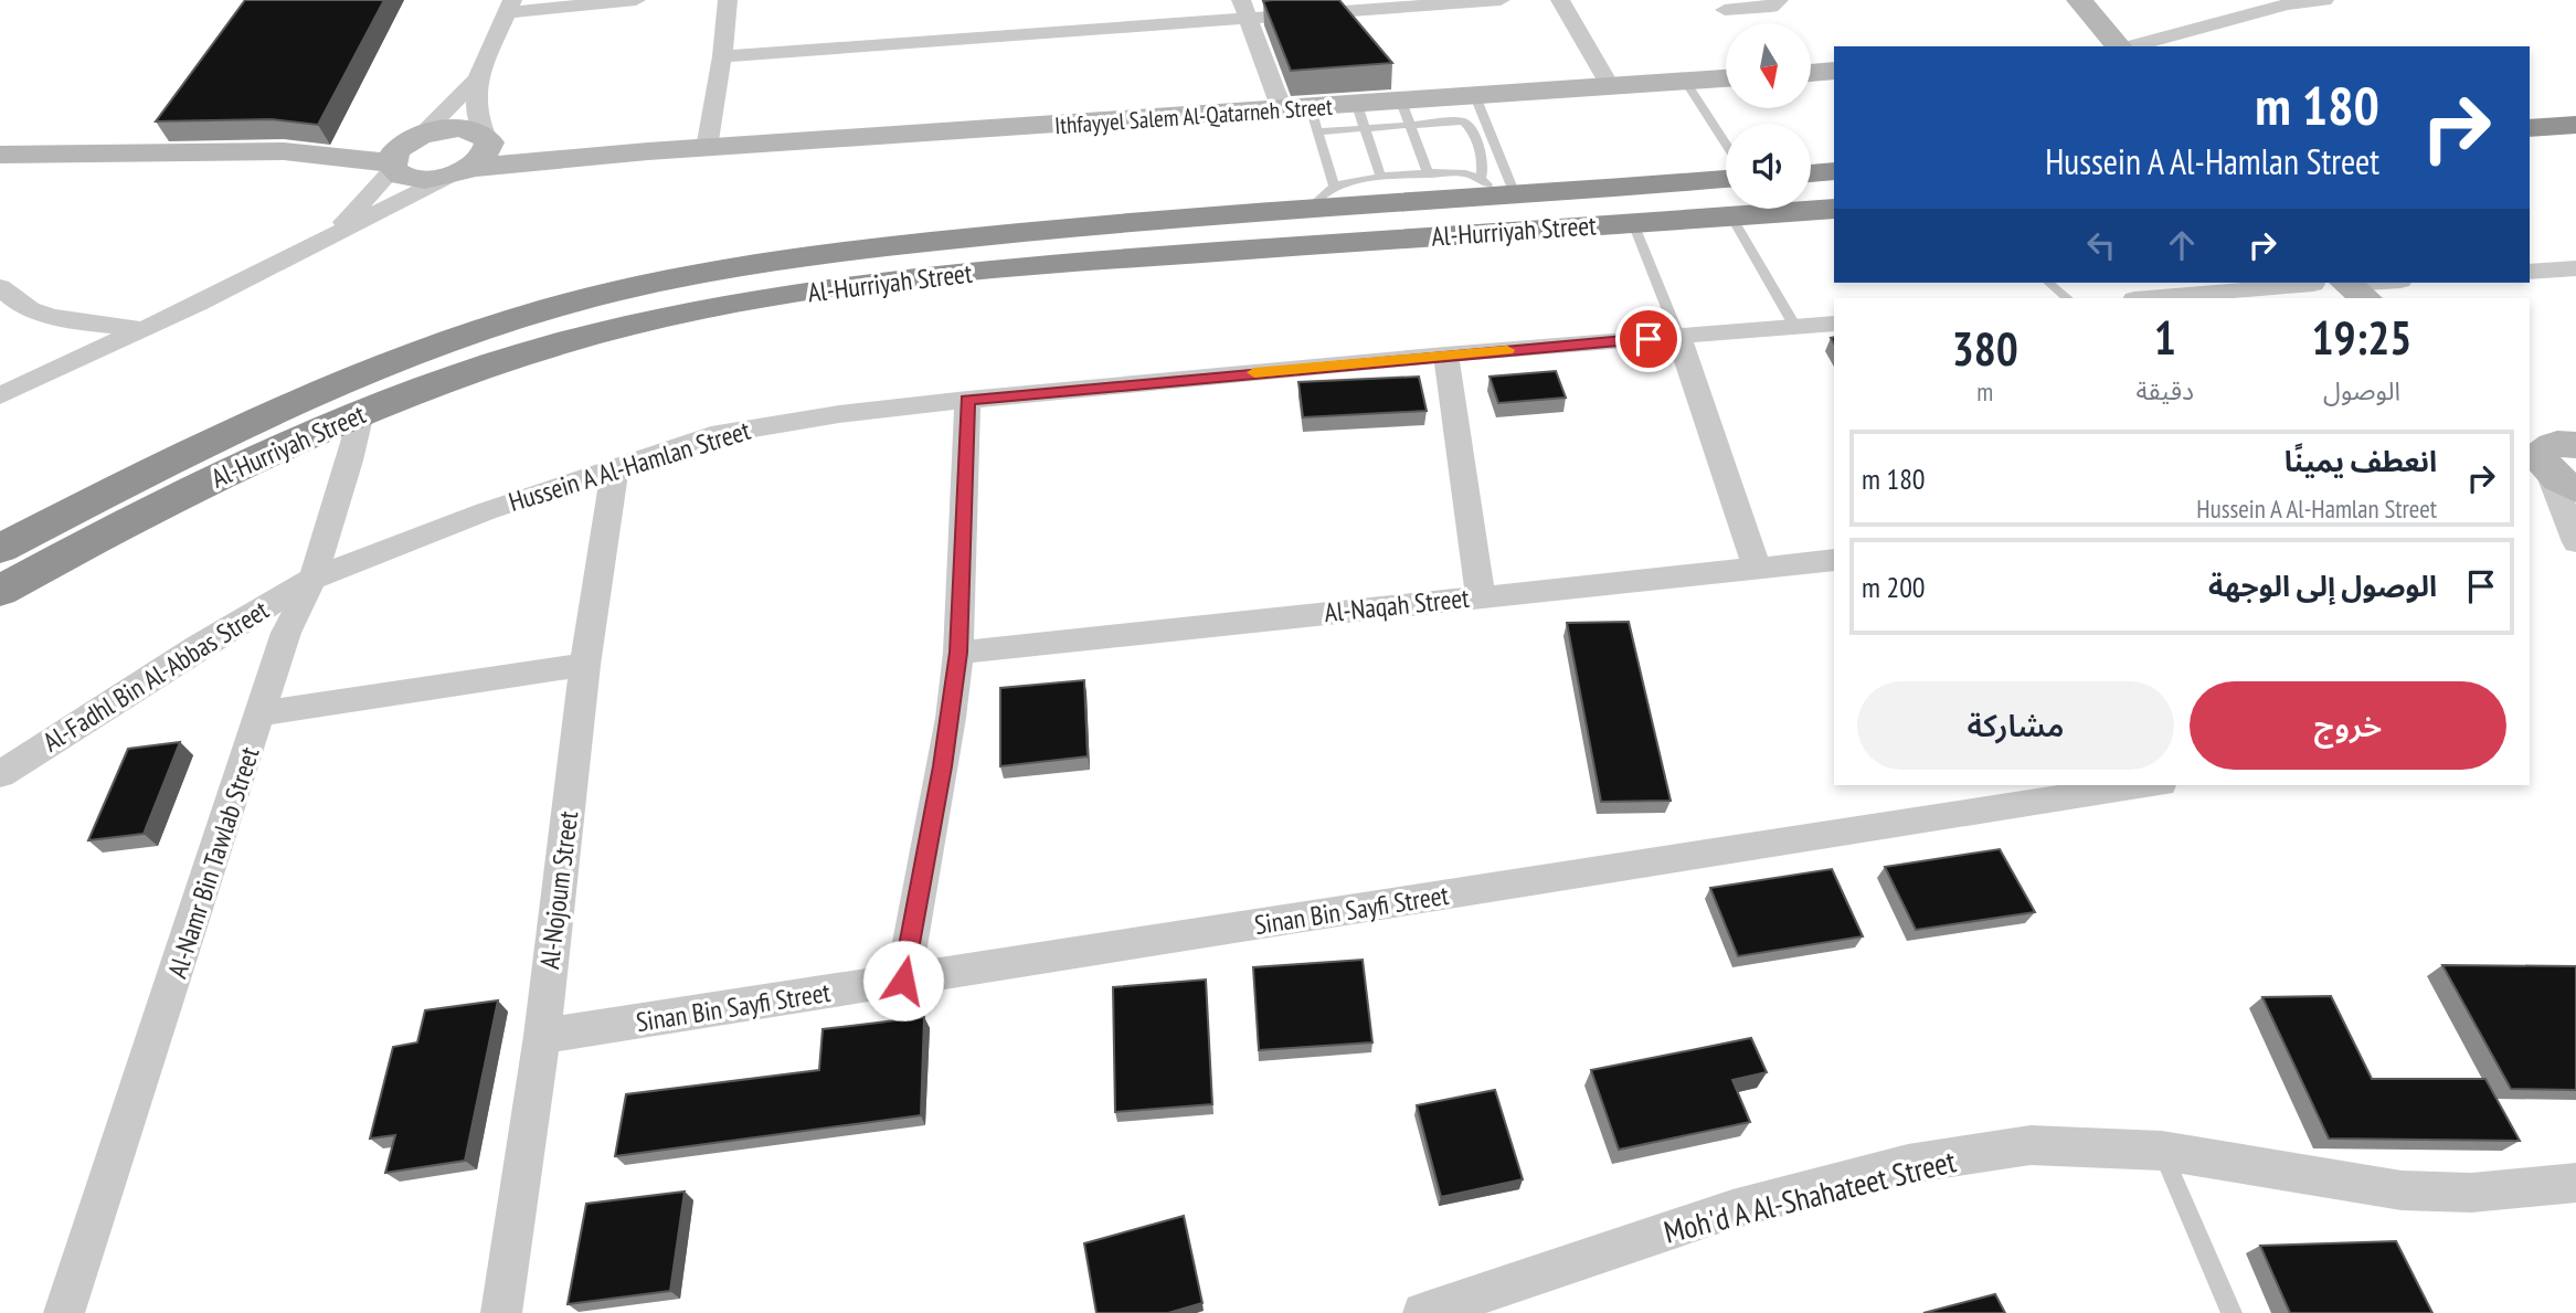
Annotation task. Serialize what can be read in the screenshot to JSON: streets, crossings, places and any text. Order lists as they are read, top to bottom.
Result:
{
  "streets": {
    "highway": ["Al-Hurriyah Street"],
    "street": [
      "Ithfayyel Salem Al-Qatarneh Street",
      "Hussein A Al-Hamlan Street",
      "Al-Naqah Street",
      "Al-Fadhl Bin Al-Abbas Street",
      "Al-Namr Bin Tawlab Street",
      "Al-Nojoum Street",
      "Sinan Bin Sayfi Street",
      "Moh'd A Al-Shahateet Street"
    ]
  },
  "crossings": [
    ["Al-Hurriyah Street", "Al-Namr Bin Tawlab Street"],
    ["Hussein A Al-Hamlan Street", "Al-Fadhl Bin Al-Abbas Street"],
    ["Hussein A Al-Hamlan Street", "Al-Namr Bin Tawlab Street"],
    ["Hussein A Al-Hamlan Street", "Al-Nojoum Street"],
    ["Al-Fadhl Bin Al-Abbas Street", "Al-Namr Bin Tawlab Street"],
    ["Al-Nojoum Street", "Sinan Bin Sayfi Street"]
  ],
  "north": "bottom",
  "page": {
    "turn": ["180 m", "Hussein A Al-Hamlan Street"],
    "eta": [
      "19:25",
      "الوصول",
      "1",
      "دقيقة",
      "380",
      "m"
    ],
    "list": [
      {
        "name": "انعطف يمينًا",
        "note": "Hussein A Al-Hamlan Street",
        "value": "180 m"
      },
      {
        "name": "الوصول إلى الوجهة",
        "value": "200 m"
      }
    ],
    "buttons": ["خروج", "مشاركة"]
  }
}
